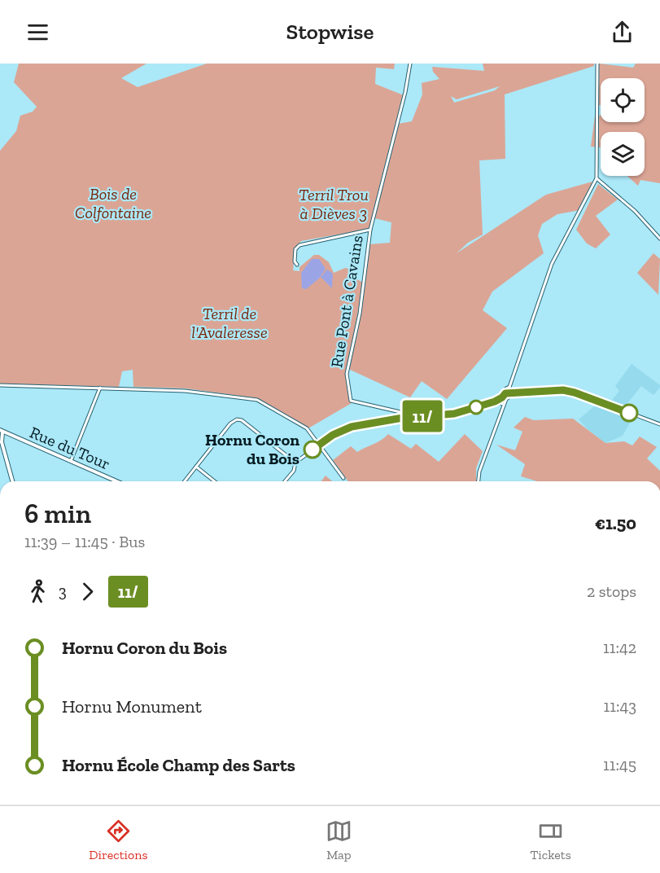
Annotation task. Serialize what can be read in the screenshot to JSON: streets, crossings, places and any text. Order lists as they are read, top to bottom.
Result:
{
  "streets": {
    "street": ["Rue Pont à Cavains", "Rue du Tour"]
  },
  "parks": ["Bois de Colfontaine", "Terril Trou à Dièves 3", "Terril de l'Avaleresse"],
  "places": ["Hornu Coron du Bois"],
  "lines": ["bus line 11/"],
  "page": {
    "header": "Stopwise",
    "on_map": "11/",
    "heading": ["6 min", "11:39 – 11:45 · Bus", "€1.50"],
    "legs": ["3", "11/", "2 stops"],
    "list": [
      {
        "name": "Hornu Coron du Bois",
        "value": "11:42"
      },
      {
        "name": "Hornu Monument",
        "value": "11:43"
      },
      {
        "name": "Hornu École Champ des Sarts",
        "value": "11:45"
      }
    ],
    "tabs": ["Directions", "Map", "Tickets"]
  }
}
